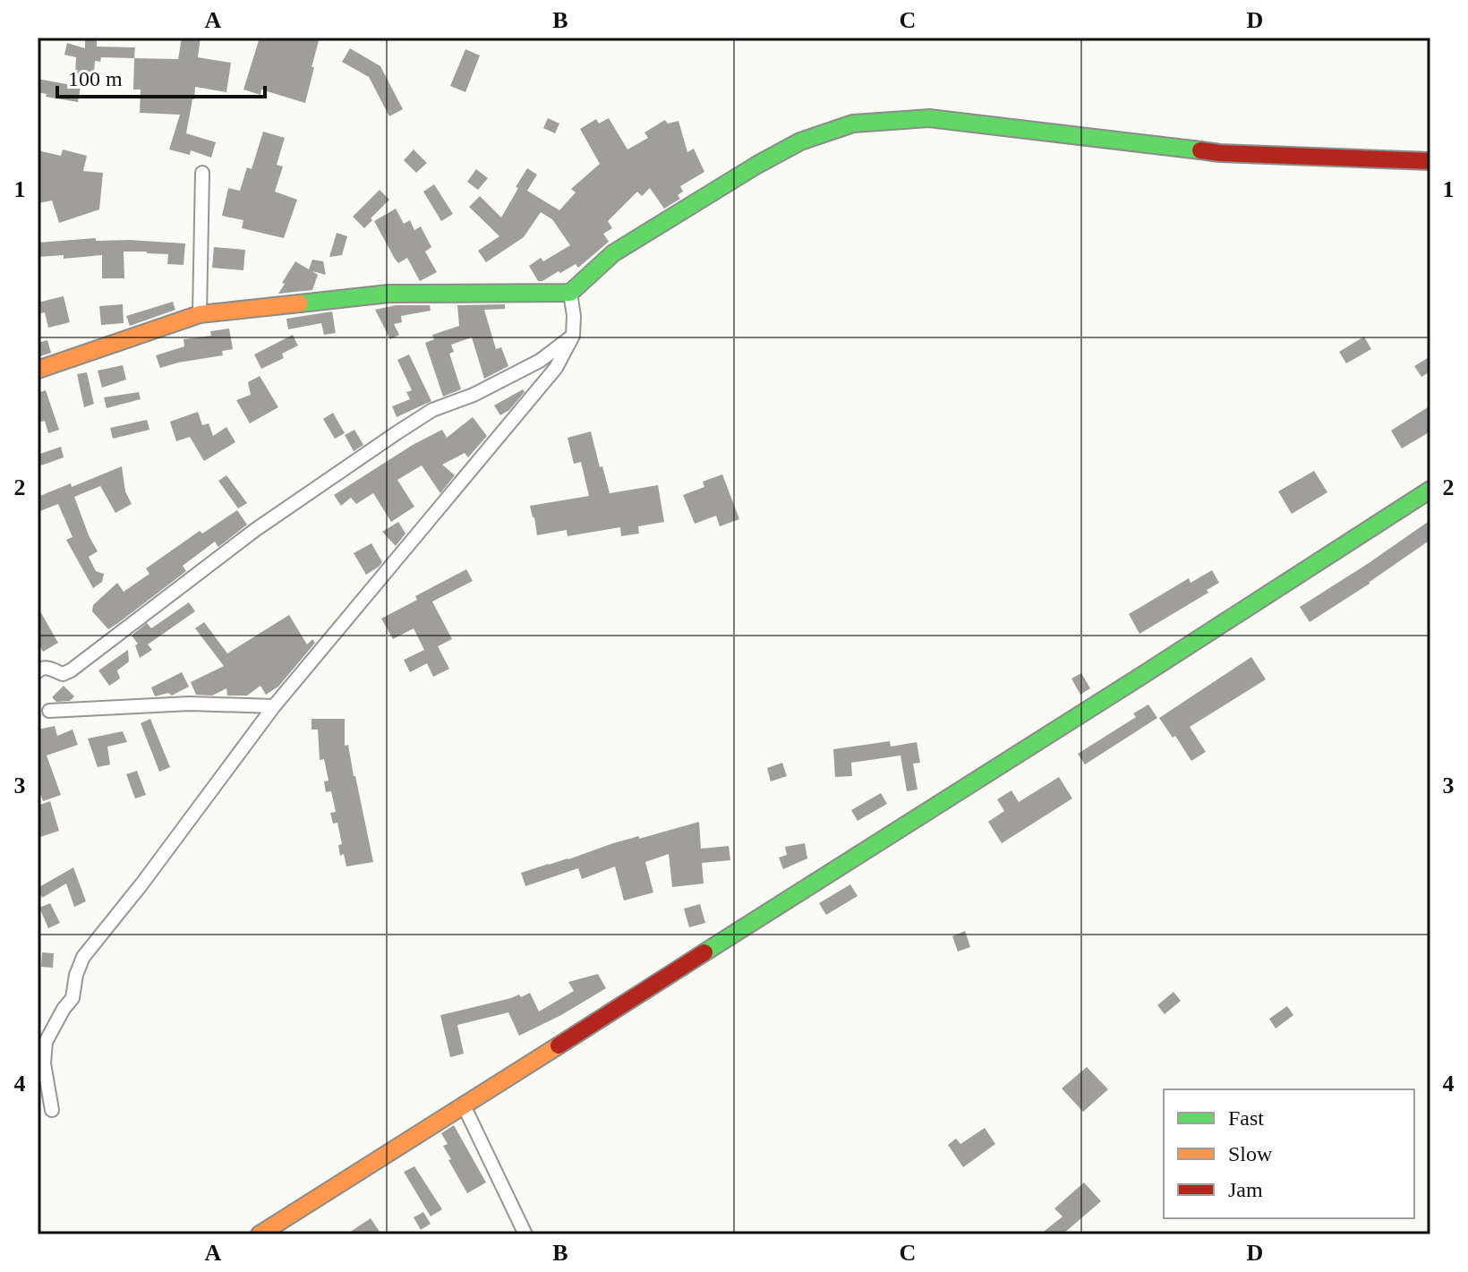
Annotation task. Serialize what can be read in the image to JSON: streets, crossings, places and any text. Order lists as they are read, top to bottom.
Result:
{
  "legend": ["Fast", "Slow", "Jam"],
  "scale_bar": "100 m",
  "grid": {
    "columns": [
      "A",
      "B",
      "C",
      "D"
    ],
    "rows": [
      "1",
      "2",
      "3",
      "4"
    ]
  }
}
